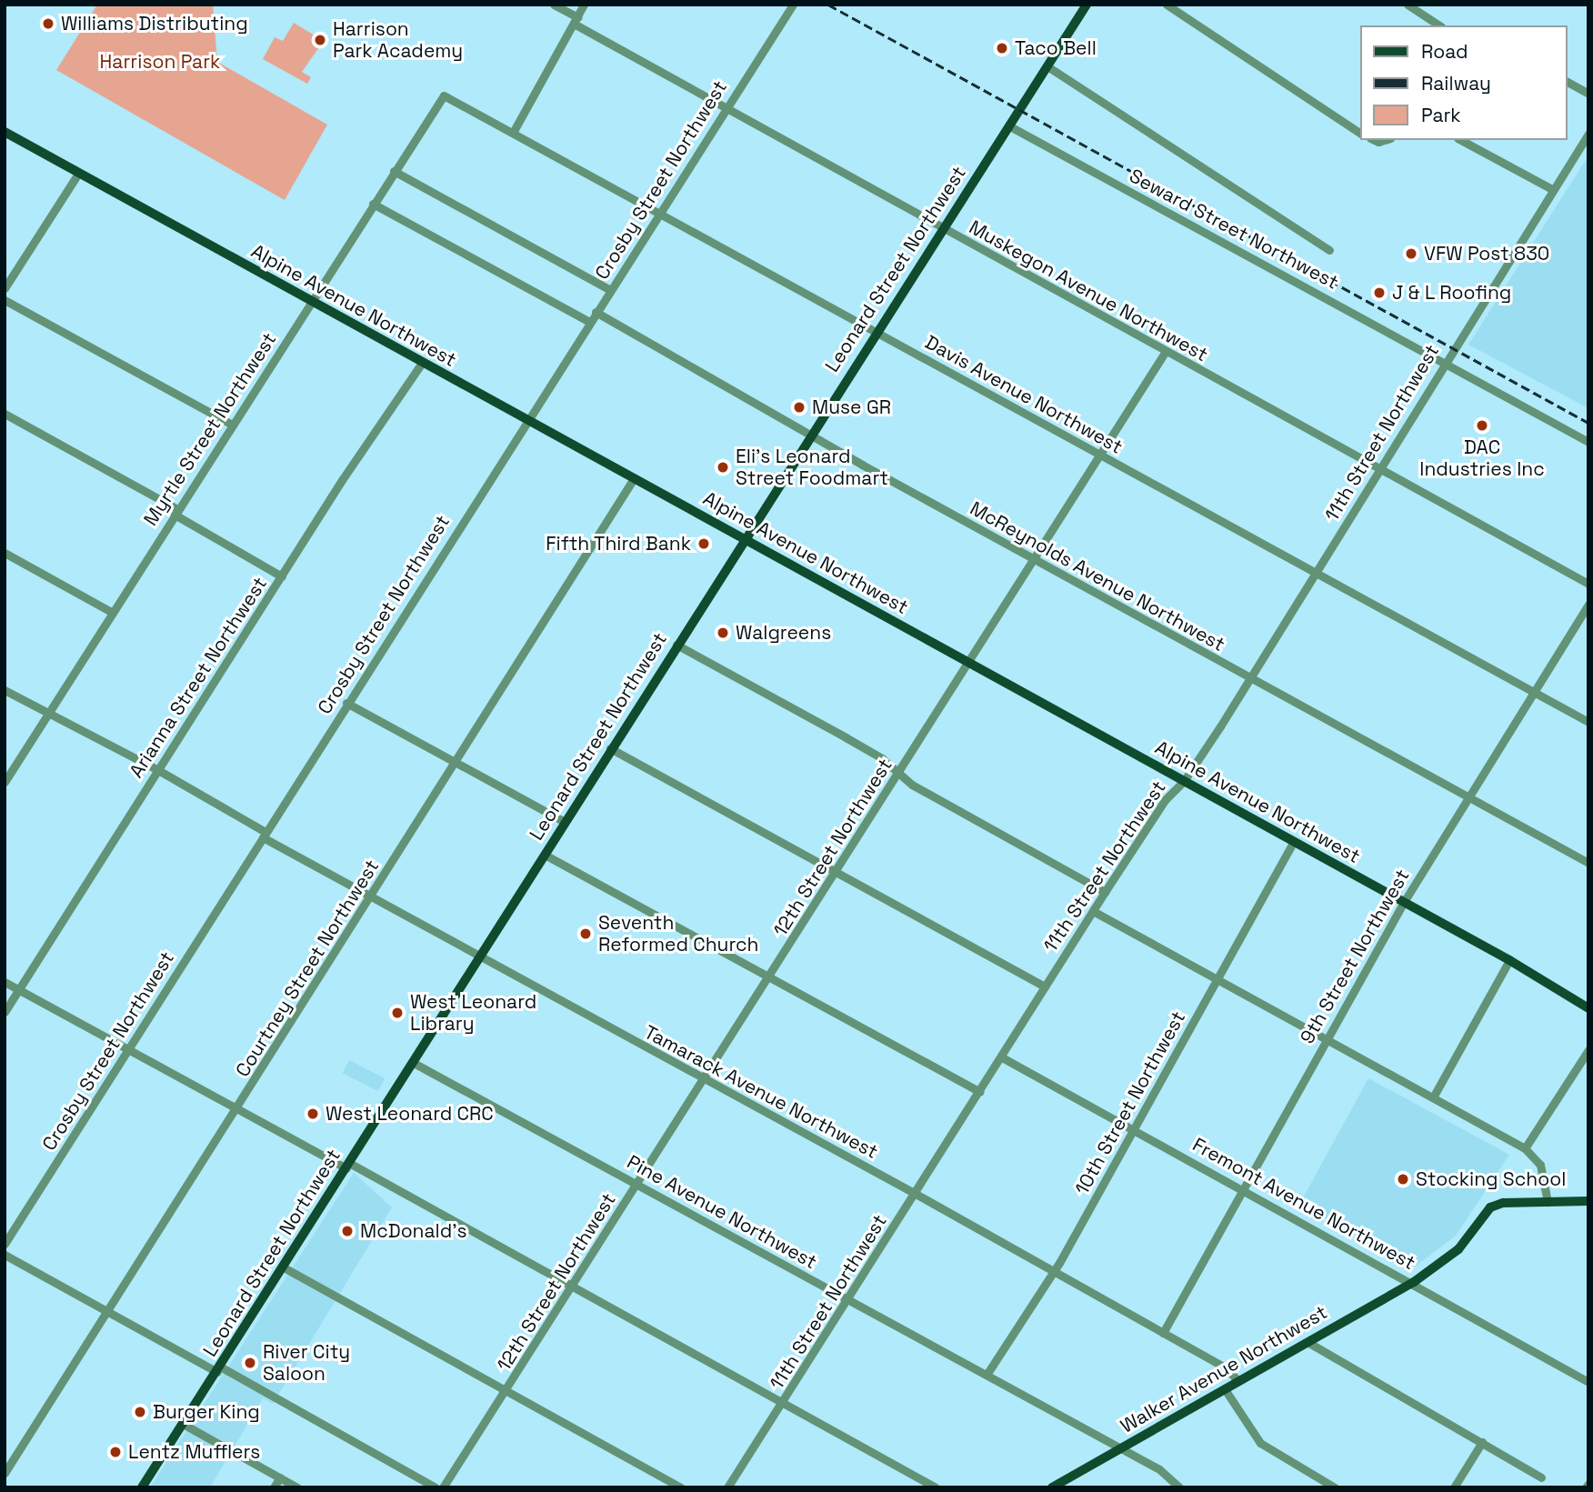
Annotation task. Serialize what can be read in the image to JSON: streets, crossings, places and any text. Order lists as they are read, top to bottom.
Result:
{
  "streets": {
    "main road": ["Leonard Street Northwest", "Alpine Avenue Northwest", "Walker Avenue Northwest"],
    "street": [
      "Crosby Street Northwest",
      "Seward Street Northwest",
      "Muskegon Avenue Northwest",
      "Davis Avenue Northwest",
      "Myrtle Street Northwest",
      "11th Street Northwest",
      "McReynolds Avenue Northwest",
      "Arianna Street Northwest",
      "12th Street Northwest",
      "9th Street Northwest",
      "Courtney Street Northwest",
      "Tamarack Avenue Northwest",
      "10th Street Northwest",
      "Fremont Avenue Northwest",
      "Pine Avenue Northwest"
    ]
  },
  "crossings": [
    ["Crosby Street Northwest", "Muskegon Avenue Northwest"],
    ["Crosby Street Northwest", "Alpine Avenue Northwest"],
    ["Crosby Street Northwest", "Davis Avenue Northwest"],
    ["Crosby Street Northwest", "McReynolds Avenue Northwest"],
    ["Crosby Street Northwest", "Tamarack Avenue Northwest"],
    ["Seward Street Northwest", "Leonard Street Northwest"],
    ["Seward Street Northwest", "11th Street Northwest"],
    ["Leonard Street Northwest", "Muskegon Avenue Northwest"],
    ["Leonard Street Northwest", "Alpine Avenue Northwest"],
    ["Leonard Street Northwest", "Davis Avenue Northwest"],
    ["Leonard Street Northwest", "McReynolds Avenue Northwest"],
    ["Leonard Street Northwest", "Tamarack Avenue Northwest"],
    ["Leonard Street Northwest", "Pine Avenue Northwest"],
    ["Muskegon Avenue Northwest", "11th Street Northwest"],
    ["Muskegon Avenue Northwest", "12th Street Northwest"],
    ["Alpine Avenue Northwest", "Myrtle Street Northwest"],
    ["Alpine Avenue Northwest", "11th Street Northwest"],
    ["Alpine Avenue Northwest", "Arianna Street Northwest"],
    ["Alpine Avenue Northwest", "12th Street Northwest"],
    ["Alpine Avenue Northwest", "9th Street Northwest"],
    ["Alpine Avenue Northwest", "Courtney Street Northwest"],
    ["Alpine Avenue Northwest", "10th Street Northwest"],
    ["Davis Avenue Northwest", "Myrtle Street Northwest"],
    ["Davis Avenue Northwest", "11th Street Northwest"],
    ["Davis Avenue Northwest", "12th Street Northwest"],
    ["Davis Avenue Northwest", "9th Street Northwest"],
    ["Myrtle Street Northwest", "Tamarack Avenue Northwest"],
    ["11th Street Northwest", "McReynolds Avenue Northwest"],
    ["11th Street Northwest", "Tamarack Avenue Northwest"],
    ["11th Street Northwest", "Fremont Avenue Northwest"],
    ["11th Street Northwest", "Pine Avenue Northwest"],
    ["McReynolds Avenue Northwest", "12th Street Northwest"],
    ["McReynolds Avenue Northwest", "9th Street Northwest"],
    ["Arianna Street Northwest", "Tamarack Avenue Northwest"],
    ["12th Street Northwest", "Tamarack Avenue Northwest"],
    ["12th Street Northwest", "Pine Avenue Northwest"],
    ["9th Street Northwest", "Tamarack Avenue Northwest"],
    ["9th Street Northwest", "Fremont Avenue Northwest"],
    ["Courtney Street Northwest", "Tamarack Avenue Northwest"],
    ["Tamarack Avenue Northwest", "10th Street Northwest"],
    ["Tamarack Avenue Northwest", "Walker Avenue Northwest"],
    ["10th Street Northwest", "Fremont Avenue Northwest"],
    ["10th Street Northwest", "Pine Avenue Northwest"],
    ["Fremont Avenue Northwest", "Walker Avenue Northwest"],
    ["Pine Avenue Northwest", "Walker Avenue Northwest"]
  ],
  "parks": ["Harrison Park"],
  "places": [
    "Williams Distributing",
    "Harrison Park Academy",
    "Taco Bell",
    "VFW Post 830",
    "J & L Roofing",
    "Muse GR",
    "DAC Industries Inc",
    "Eli's Leonard Street Foodmart",
    "Fifth Third Bank",
    "Walgreens",
    "Seventh Reformed Church",
    "West Leonard Library",
    "West Leonard CRC",
    "Stocking School",
    "McDonald's",
    "River City Saloon",
    "Burger King",
    "Lentz Mufflers"
  ],
  "legend": ["Road", "Railway", "Park"]
}
